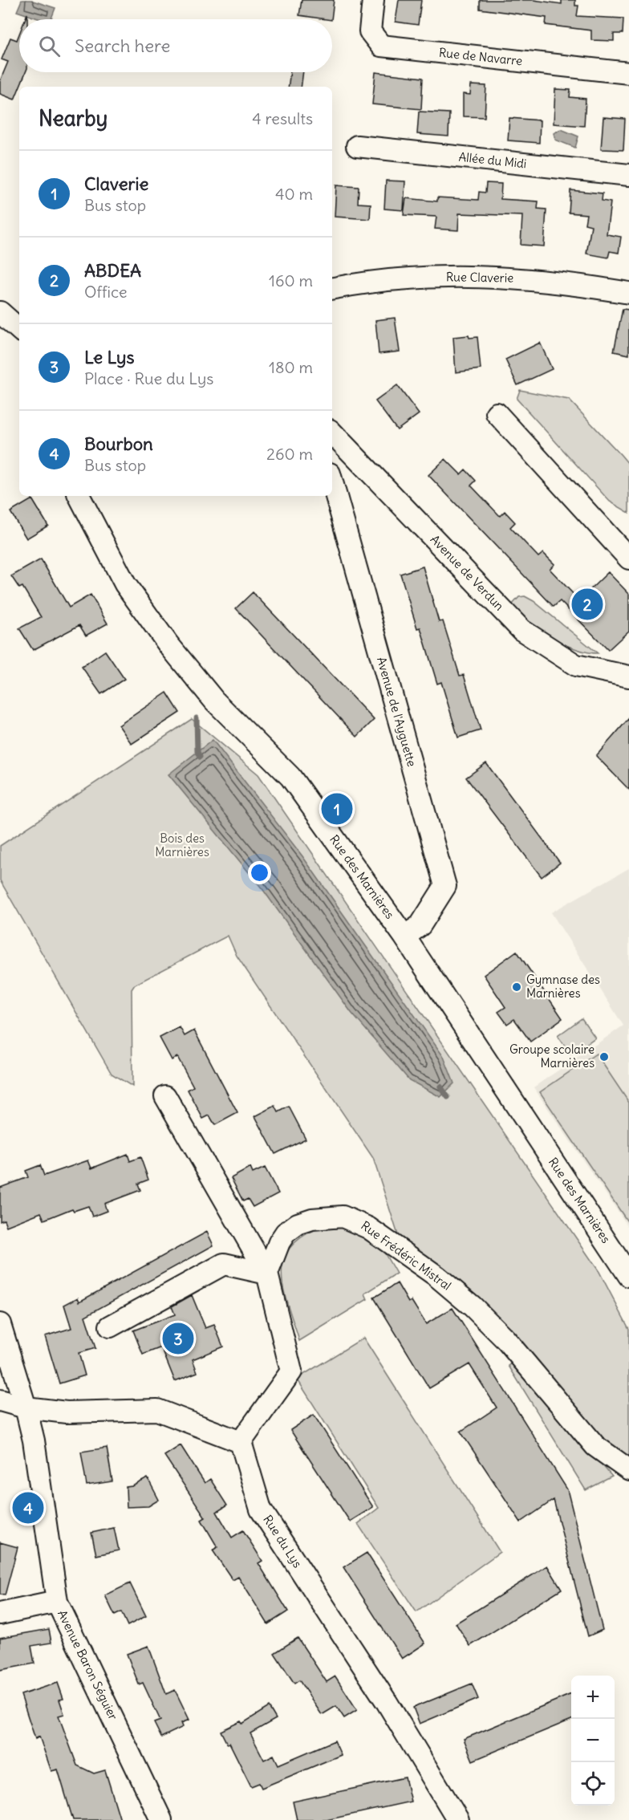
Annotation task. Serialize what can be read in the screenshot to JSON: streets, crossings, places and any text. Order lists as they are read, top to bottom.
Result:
{
  "streets": {
    "street": [
      "Rue de Navarre",
      "Allée du Midi",
      "Rue Claverie",
      "Avenue de Verdun",
      "Avenue de l'Ayguette",
      "Rue des Marnières",
      "Rue Frédéric Mistral",
      "Rue du Lys",
      "Avenue Baron Séguier"
    ]
  },
  "crossings": [
    ["Avenue de l'Ayguette", "Rue des Marnières"]
  ],
  "parks": ["Bois des Marnières"],
  "places": ["Gymnase des Marnières", "Groupe scolaire Marnières"],
  "page": {
    "search": "Search here",
    "heading": ["Nearby", "4 results"],
    "list": [
      {
        "mark": "1",
        "name": "Claverie",
        "note": "Bus stop",
        "value": "40 m"
      },
      {
        "mark": "2",
        "name": "ABDEA",
        "note": "Office",
        "value": "160 m"
      },
      {
        "mark": "3",
        "name": "Le Lys",
        "note": "Place · Rue du Lys",
        "value": "180 m"
      },
      {
        "mark": "4",
        "name": "Bourbon",
        "note": "Bus stop",
        "value": "260 m"
      }
    ],
    "pins": [
      "2",
      "1",
      "3",
      "4"
    ],
    "map_buttons": ["+", "−"]
  }
}
